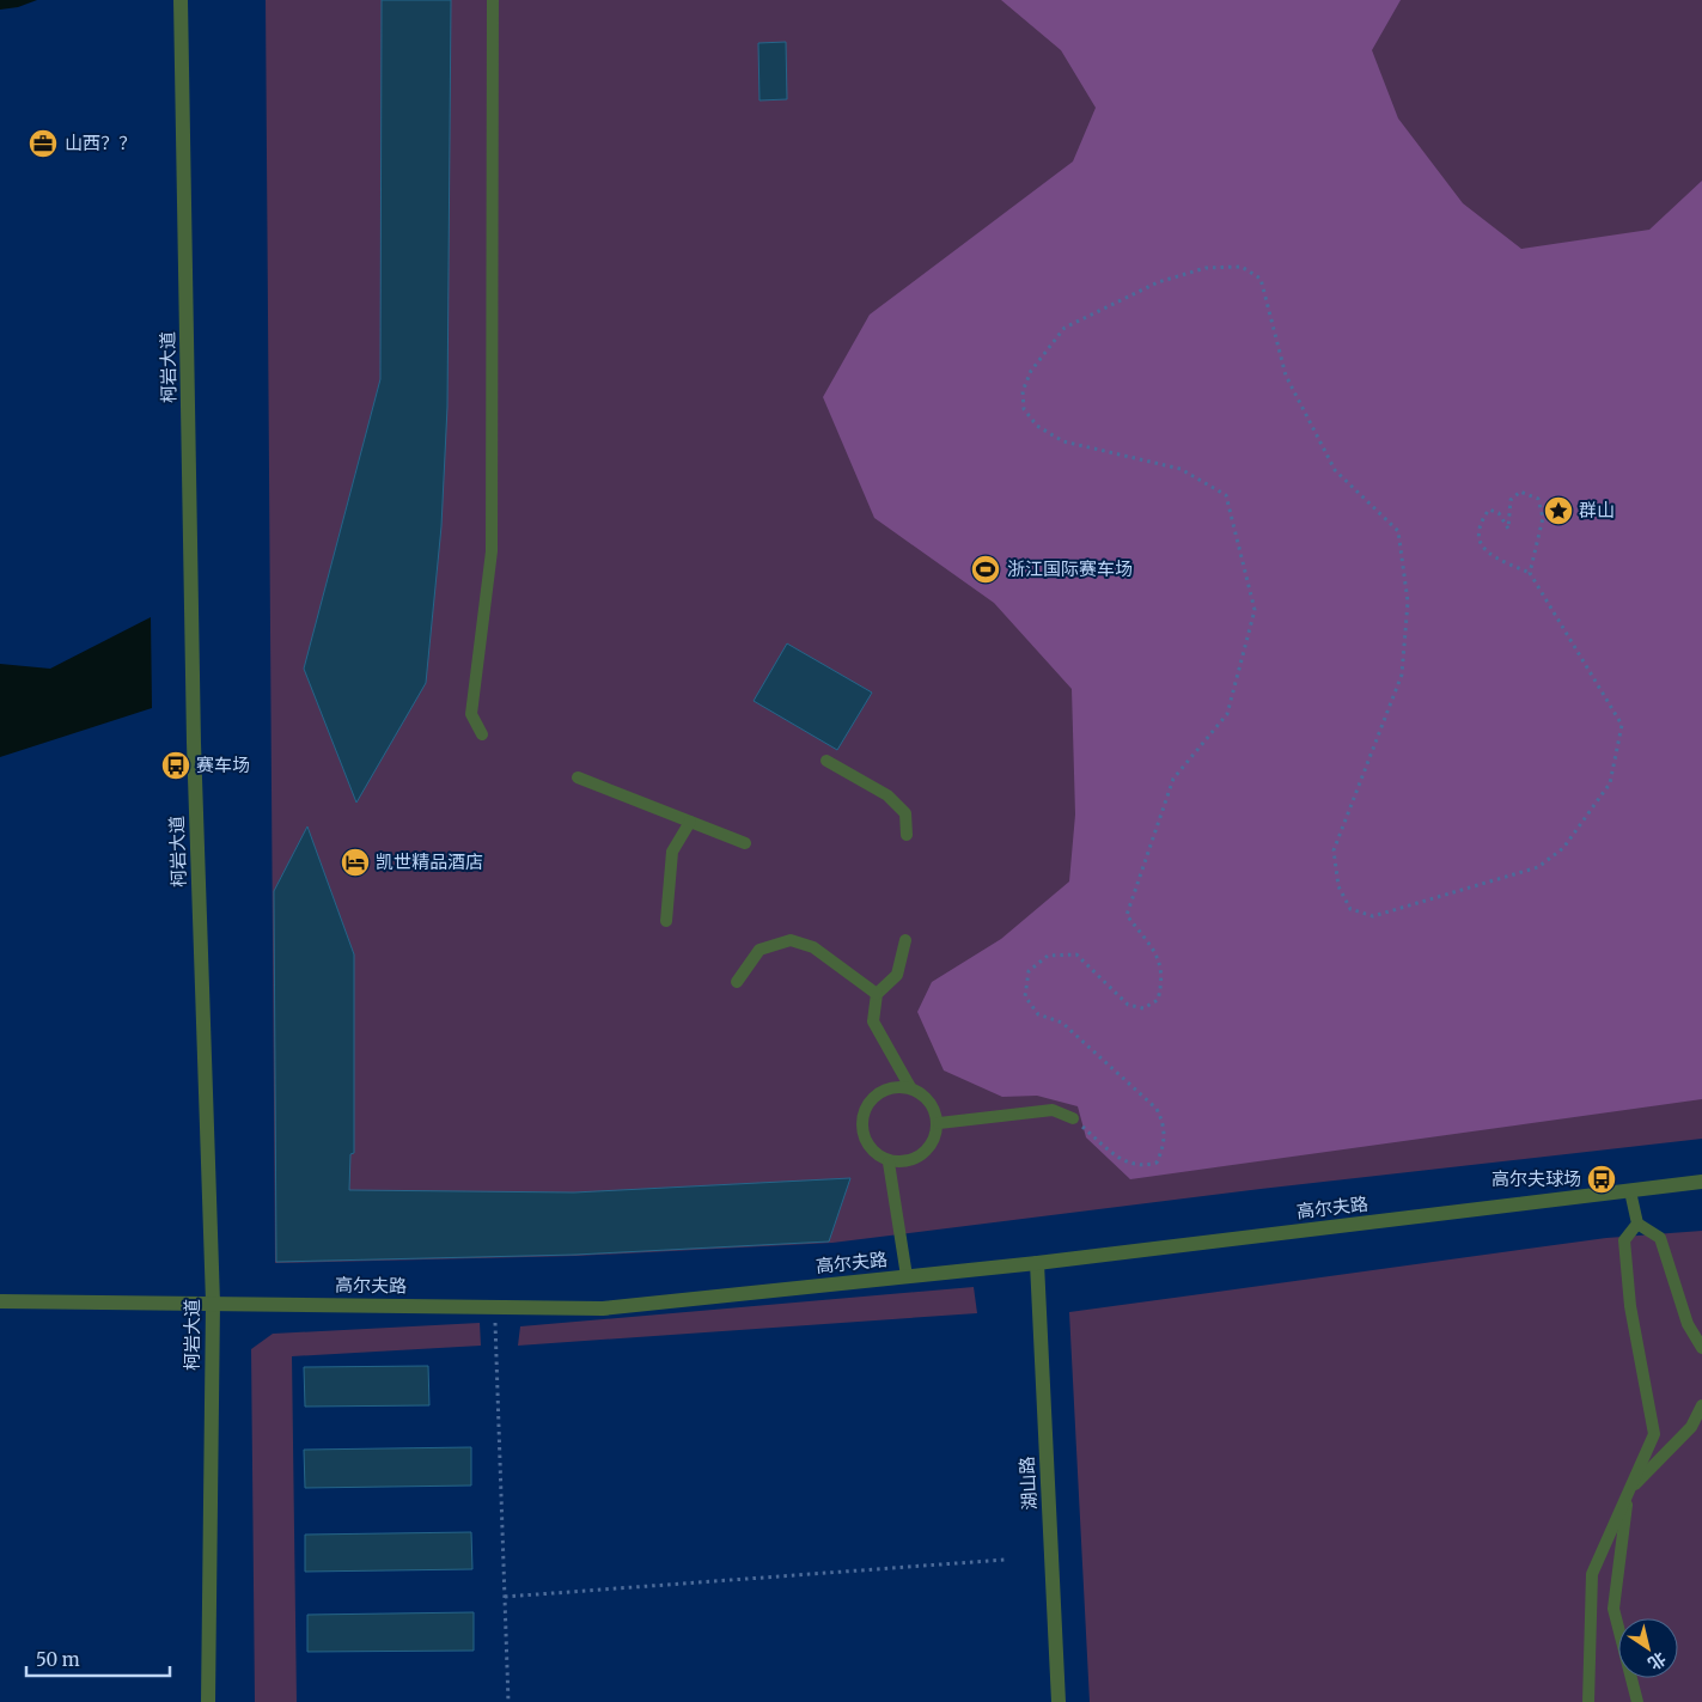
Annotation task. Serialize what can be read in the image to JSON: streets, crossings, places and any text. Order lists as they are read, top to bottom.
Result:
{
  "streets": {
    "street": ["柯岩大道", "高尔夫路", "湖山路"]
  },
  "crossings": [
    ["柯岩大道", "高尔夫路"],
    ["高尔夫路", "湖山路"]
  ],
  "places": {
    "office": ["山西？？"],
    "place": ["群山"],
    "sports": ["浙江国际赛车场"],
    "bus stop": ["赛车场", "高尔夫球场"],
    "hotel": ["凯世精品酒店"]
  },
  "scale_bar": "50 m",
  "north": "bottom right"
}
